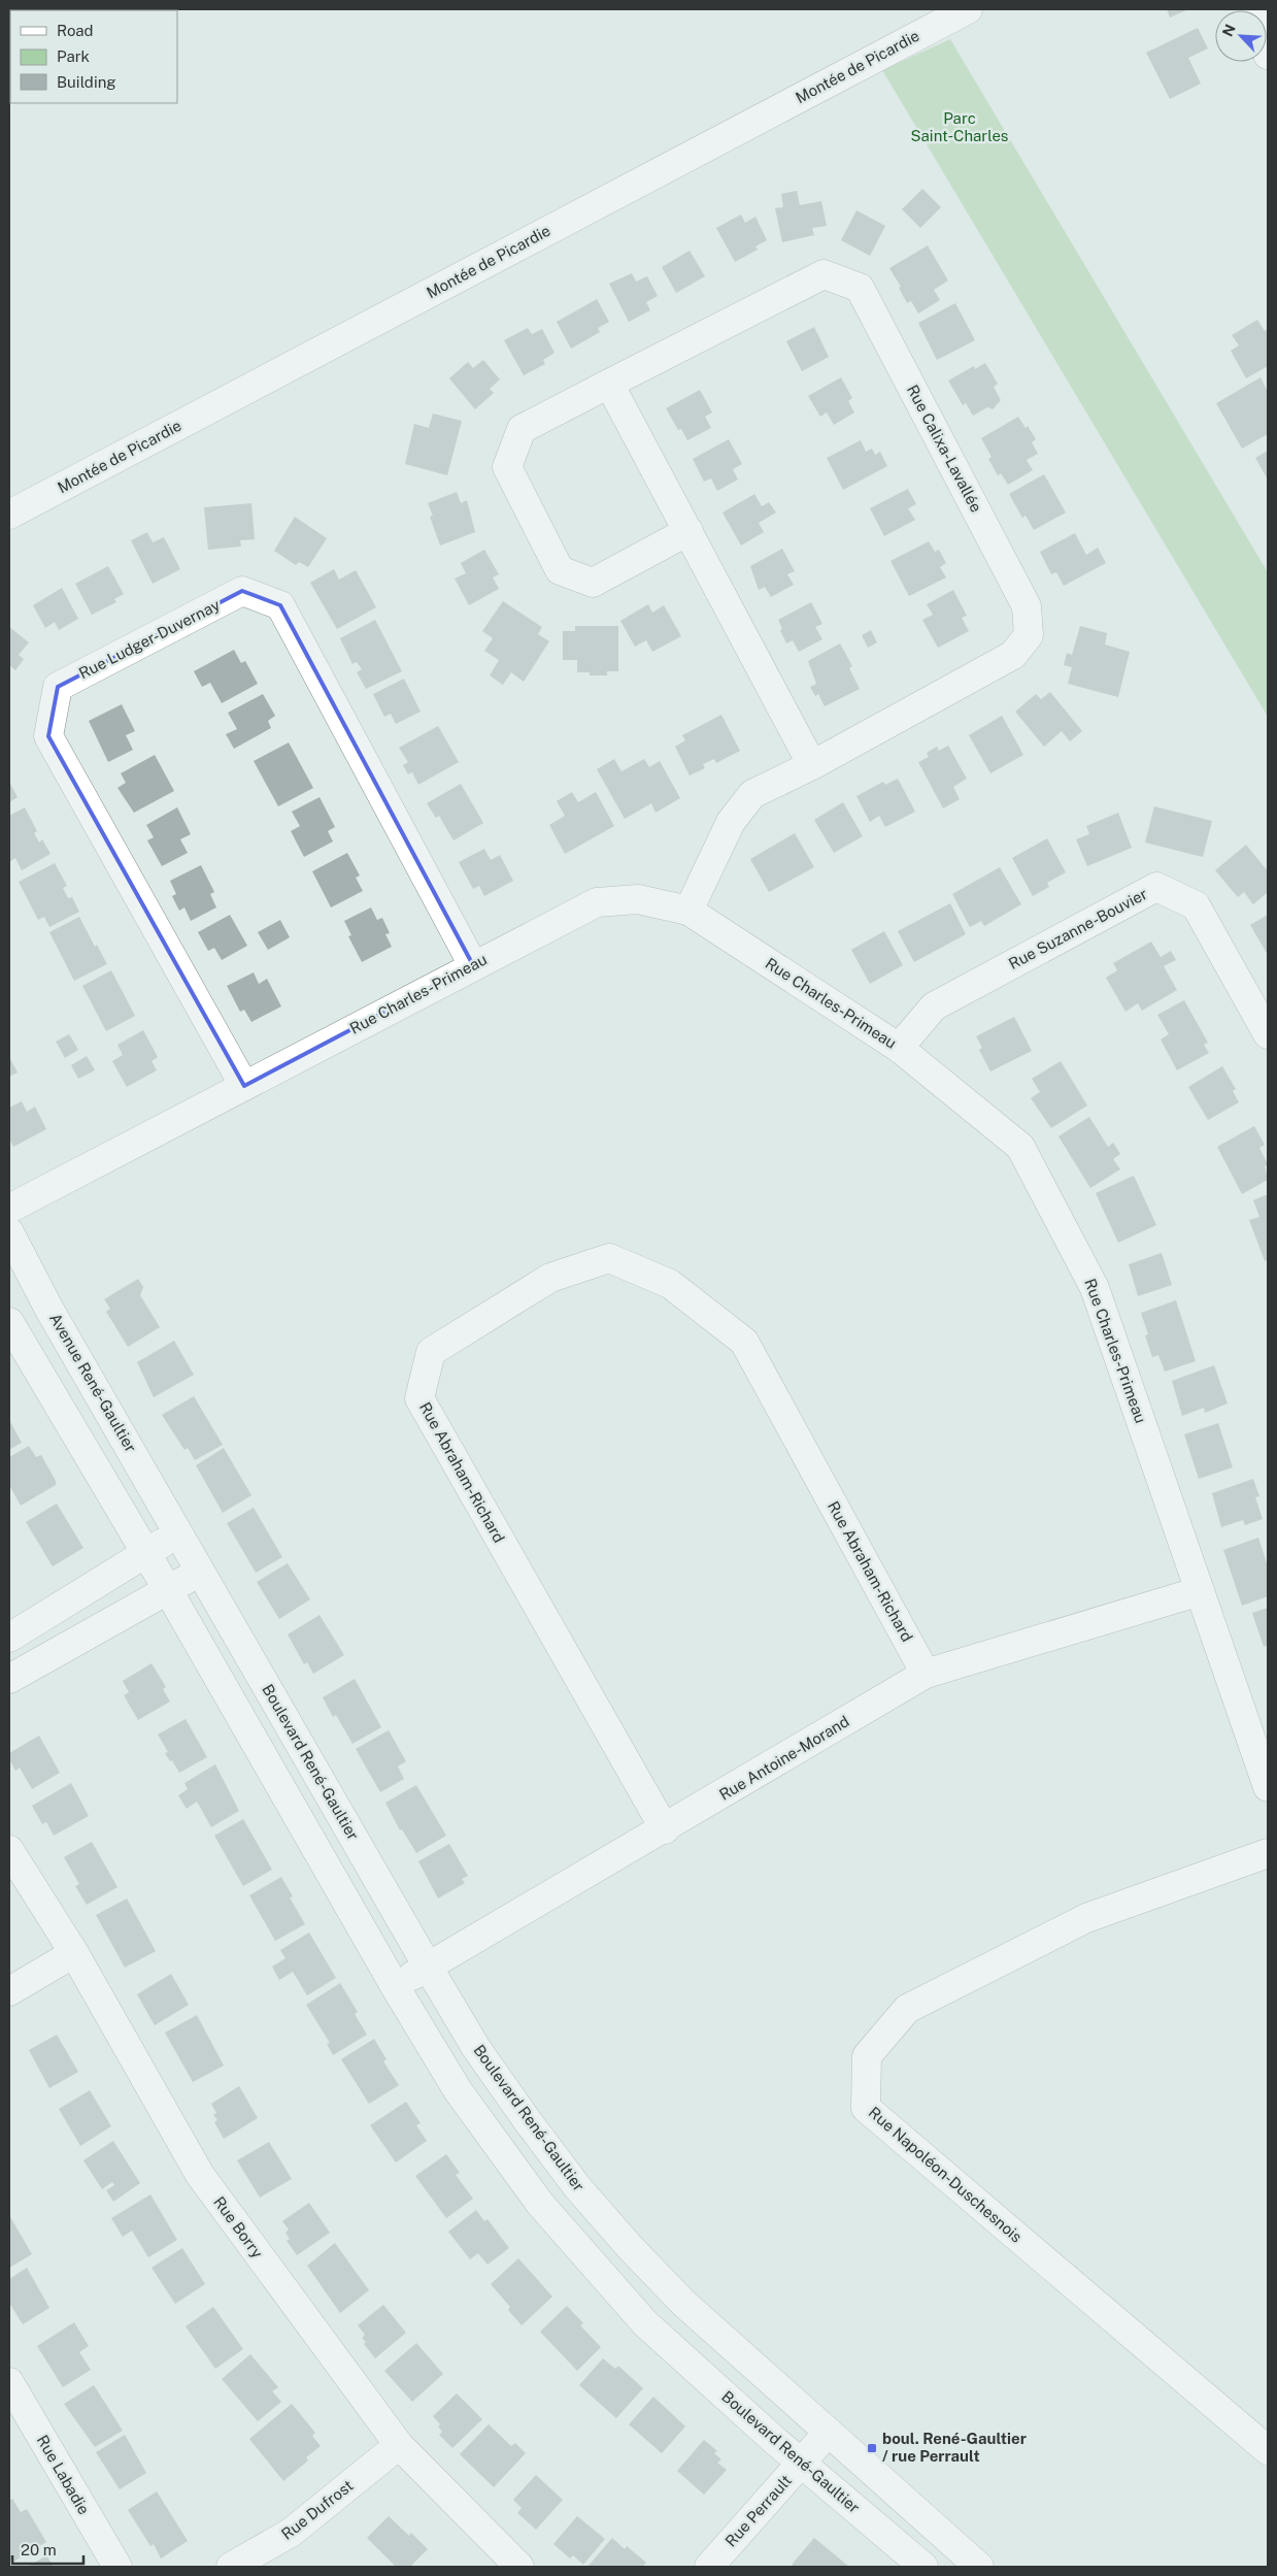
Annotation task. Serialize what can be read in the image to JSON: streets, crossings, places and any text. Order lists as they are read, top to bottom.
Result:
{
  "streets": {
    "street": [
      "Montée de Picardie",
      "Rue Calixa-Lavallée",
      "Rue Ludger-Duvernay",
      "Rue Suzanne-Bouvier",
      "Rue Charles-Primeau",
      "Avenue René-Gaultier",
      "Rue Abraham-Richard",
      "Rue Antoine-Morand",
      "Boulevard René-Gaultier",
      "Rue Napoléon-Duschesnois",
      "Rue Borry",
      "Rue Labadie",
      "Rue Dufrost",
      "Rue Perrault"
    ]
  },
  "crossings": [
    ["Rue Calixa-Lavallée", "Rue Charles-Primeau"],
    ["Rue Ludger-Duvernay", "Rue Charles-Primeau"],
    ["Rue Suzanne-Bouvier", "Rue Charles-Primeau"],
    ["Rue Charles-Primeau", "Rue Antoine-Morand"],
    ["Avenue René-Gaultier", "Boulevard René-Gaultier"],
    ["Rue Abraham-Richard", "Rue Antoine-Morand"],
    ["Rue Antoine-Morand", "Boulevard René-Gaultier"],
    ["Boulevard René-Gaultier", "Rue Perrault"],
    ["Rue Borry", "Rue Dufrost"]
  ],
  "parks": ["Parc Saint-Charles"],
  "places": {
    "transit": ["boul. René-Gaultier / rue Perrault"]
  },
  "legend": ["Road", "Park", "Building"],
  "scale_bar": "20 m",
  "north": "top left"
}
